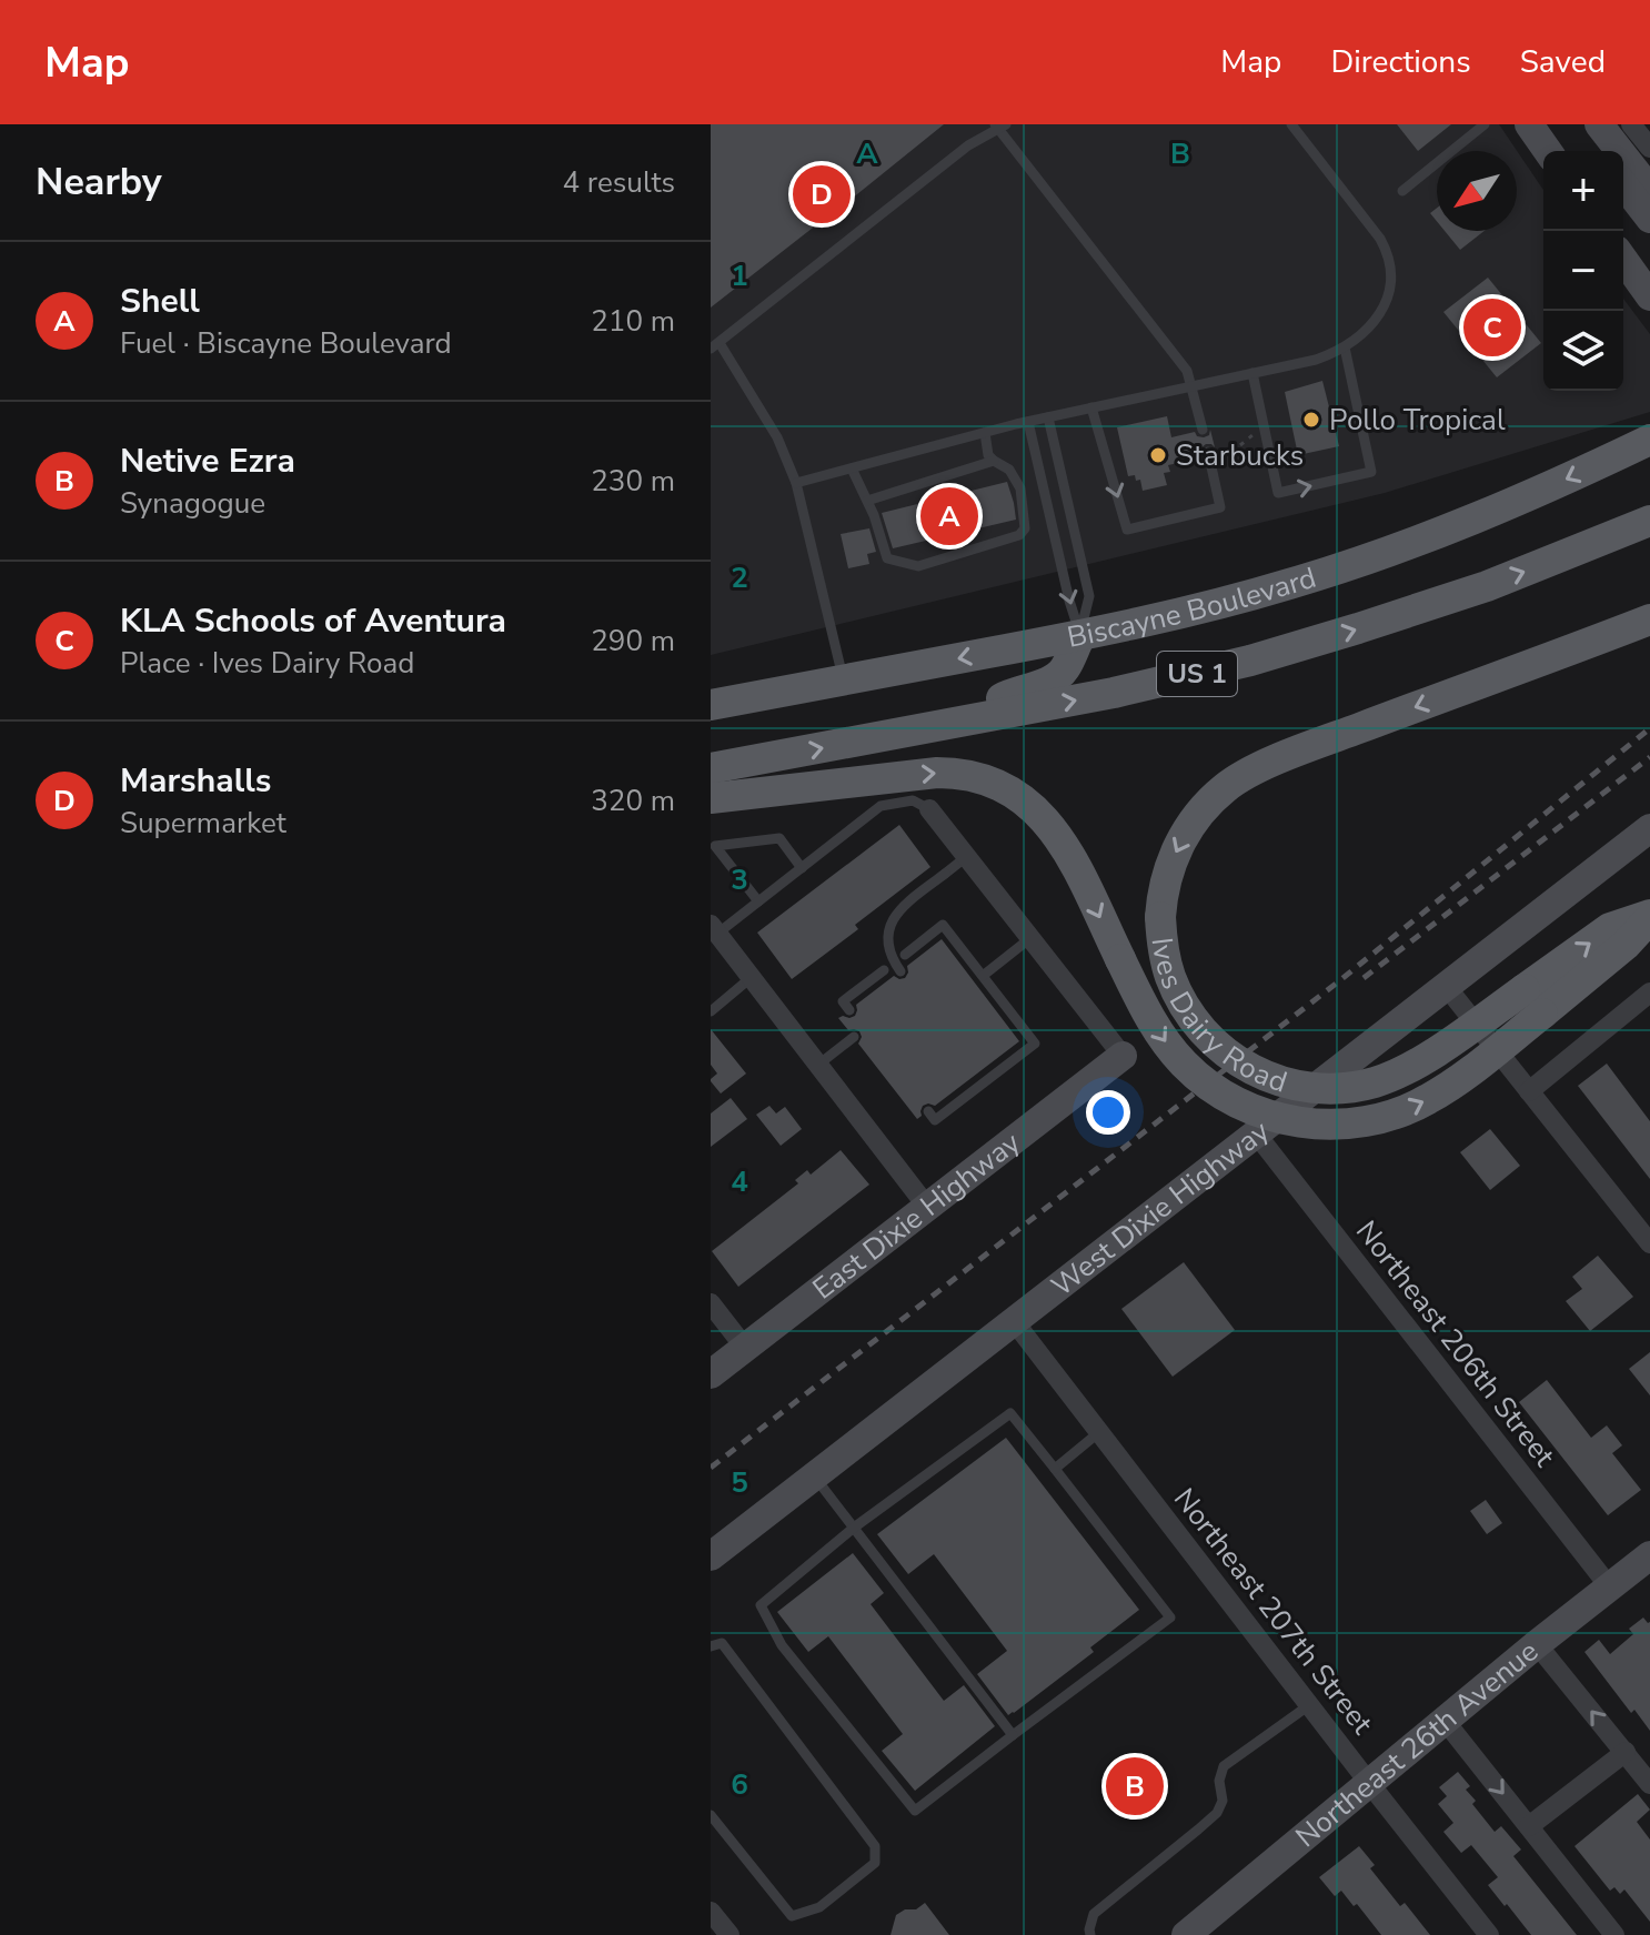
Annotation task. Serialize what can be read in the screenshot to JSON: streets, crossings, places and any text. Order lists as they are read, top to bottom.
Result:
{
  "streets": {
    "main road": ["Biscayne Boulevard", "US 1", "Ives Dairy Road"],
    "street": [
      "West Dixie Highway",
      "East Dixie Highway",
      "Northeast 206th Street",
      "Northeast 207th Street",
      "Northeast 26th Avenue"
    ]
  },
  "crossings": [
    ["West Dixie Highway", "Northeast 206th Street"],
    ["West Dixie Highway", "Northeast 207th Street"],
    ["Northeast 206th Street", "Northeast 26th Avenue"],
    ["Northeast 207th Street", "Northeast 26th Avenue"]
  ],
  "places": ["Pollo Tropical", "Starbucks"],
  "north": "bottom left",
  "page": {
    "header": "Map",
    "nav": ["Map", "Directions", "Saved"],
    "heading": ["Nearby", "4 results"],
    "map_buttons": ["+", "−"],
    "pins": [
      "D",
      "C",
      "A",
      "B"
    ],
    "list": [
      {
        "mark": "A",
        "name": "Shell",
        "note": "Fuel · Biscayne Boulevard",
        "value": "210 m"
      },
      {
        "mark": "B",
        "name": "Netive Ezra",
        "note": "Synagogue",
        "value": "230 m"
      },
      {
        "mark": "C",
        "name": "KLA Schools of Aventura",
        "note": "Place · Ives Dairy Road",
        "value": "290 m"
      },
      {
        "mark": "D",
        "name": "Marshalls",
        "note": "Supermarket",
        "value": "320 m"
      }
    ]
  },
  "grid": {
    "columns": ["A", "B"],
    "rows": [
      "1",
      "2",
      "3",
      "4",
      "5",
      "6"
    ]
  }
}
